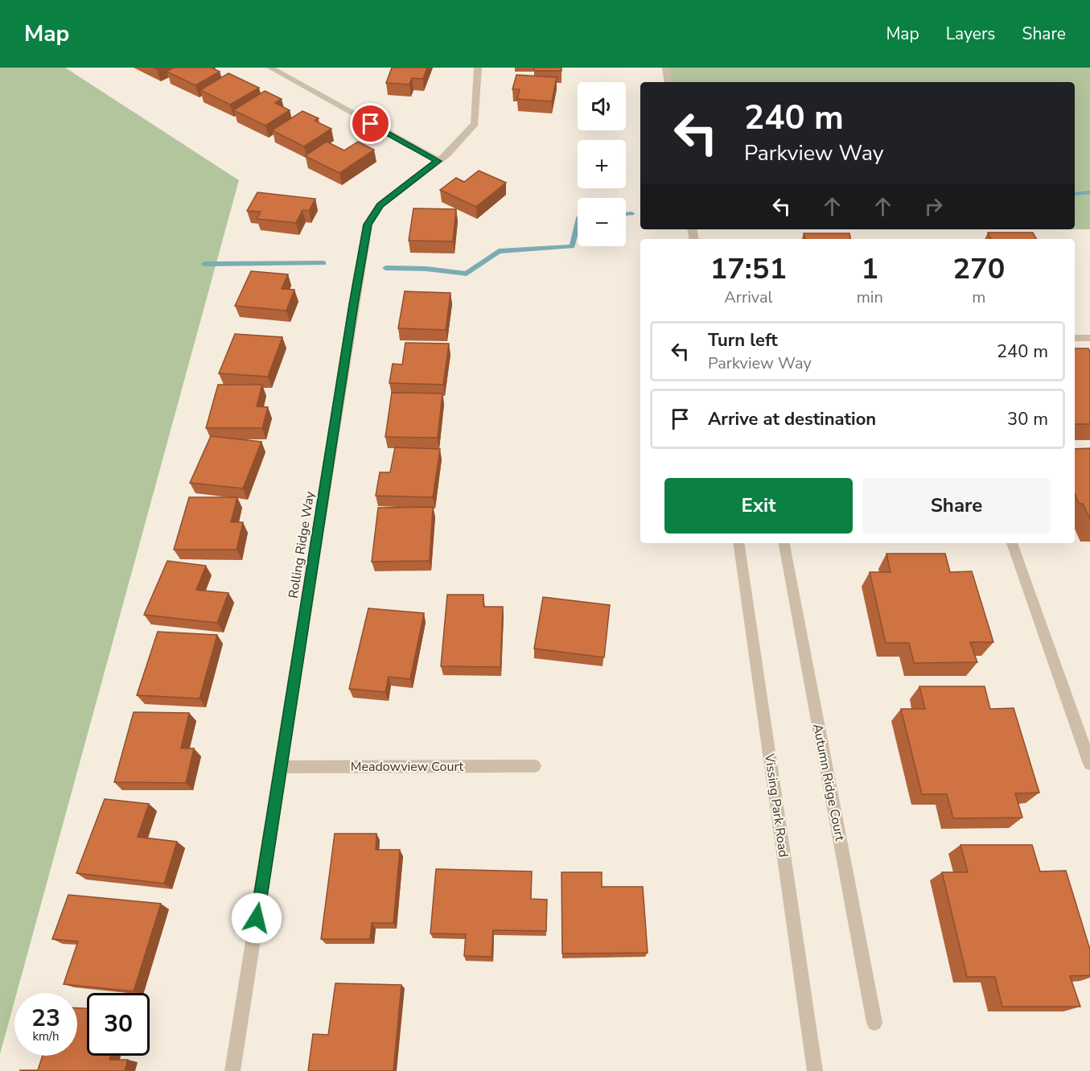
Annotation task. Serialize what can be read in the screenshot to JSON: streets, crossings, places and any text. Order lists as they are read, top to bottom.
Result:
{
  "streets": {
    "street": [
      "Rolling Ridge Way",
      "Meadowview Court",
      "Autumn Ridge Court",
      "Vissing Park Road"
    ]
  },
  "crossings": [
    ["Rolling Ridge Way", "Meadowview Court"]
  ],
  "page": {
    "header": "Map",
    "nav": ["Map", "Layers", "Share"],
    "map_buttons": ["+", "−"],
    "turn": ["240 m", "Parkview Way"],
    "eta": [
      "17:51",
      "Arrival",
      "1",
      "min",
      "270",
      "m"
    ],
    "list": [
      {
        "name": "Turn left",
        "note": "Parkview Way",
        "value": "240 m"
      },
      {
        "name": "Arrive at destination",
        "value": "30 m"
      }
    ],
    "buttons": ["Exit", "Share"],
    "speed": "23 km/h",
    "limit": "30"
  }
}
